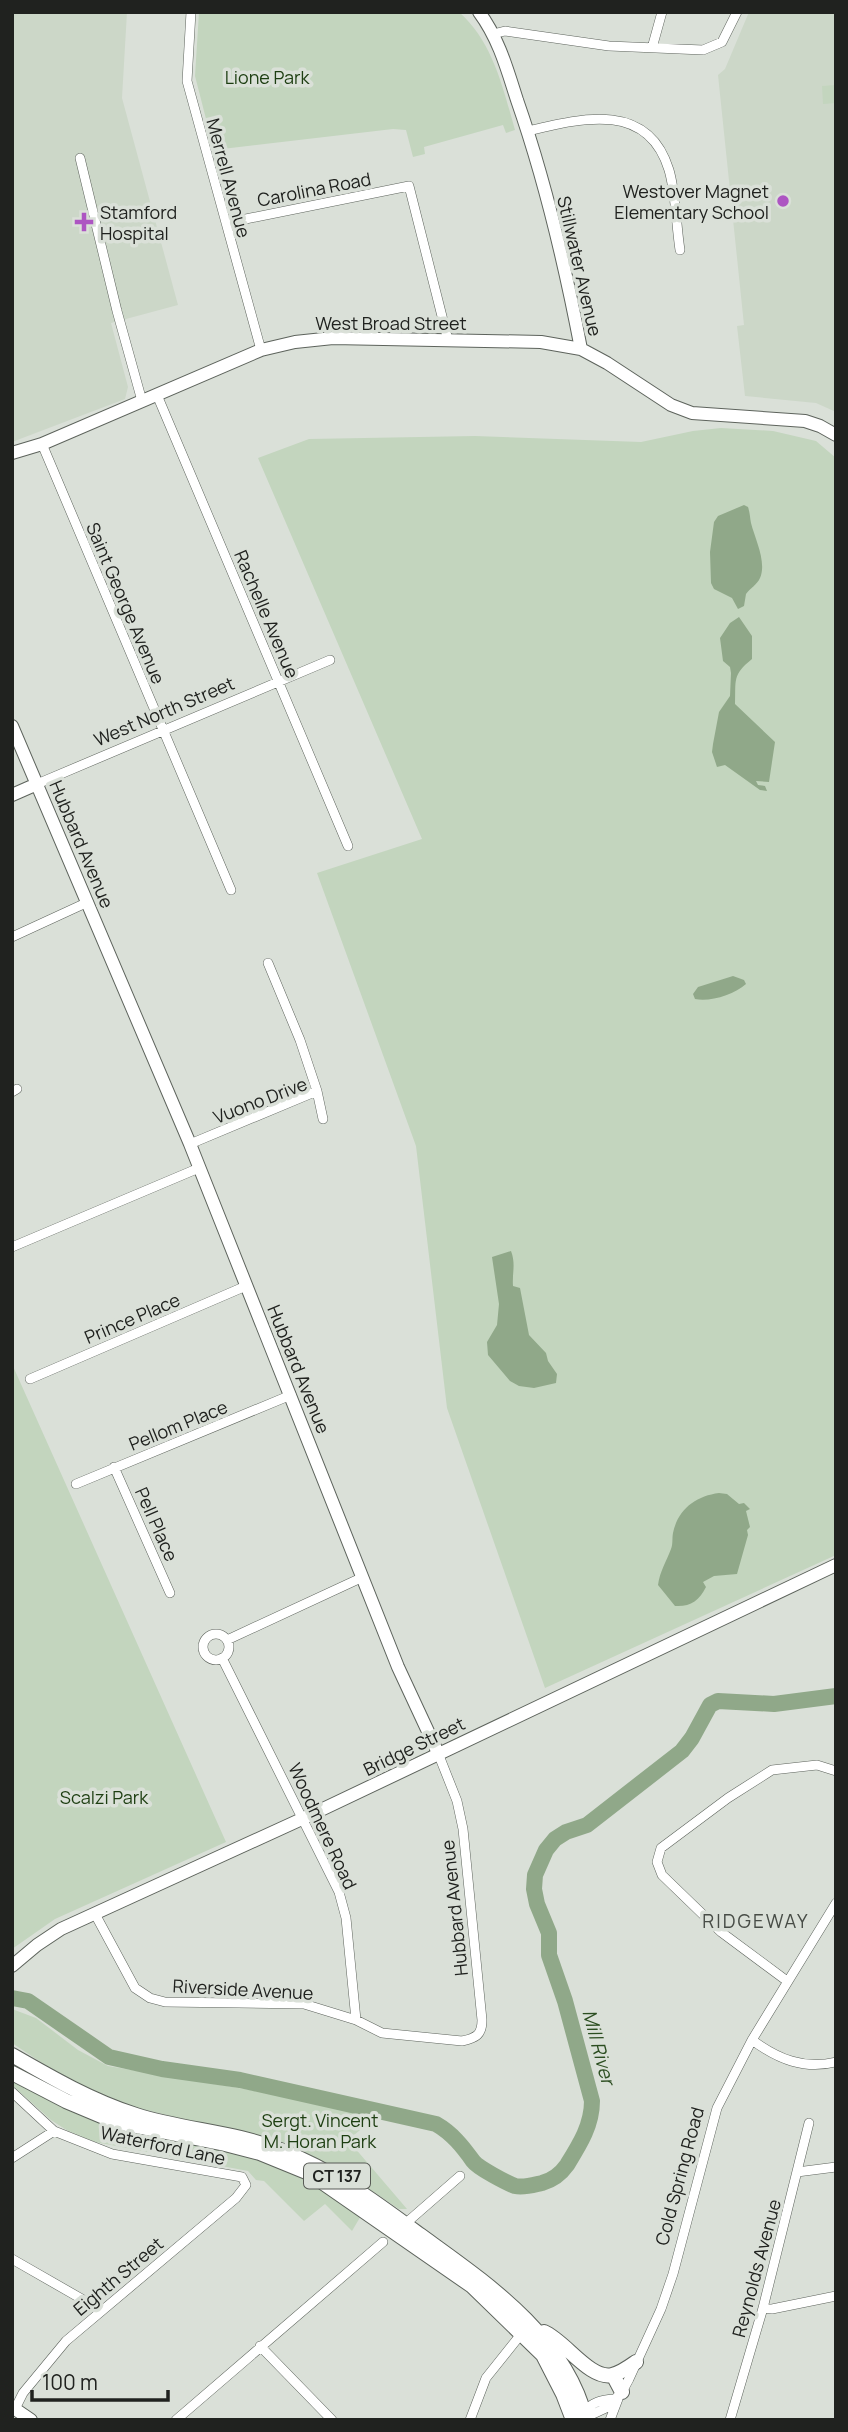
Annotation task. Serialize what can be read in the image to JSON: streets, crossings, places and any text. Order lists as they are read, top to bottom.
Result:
{
  "streets": {
    "main road": [
      "Stillwater Avenue",
      "West Broad Street",
      "West North Street",
      "Hubbard Avenue",
      "Bridge Street",
      "CT 137"
    ],
    "street": [
      "Merrell Avenue",
      "Carolina Road",
      "Saint George Avenue",
      "Rachelle Avenue",
      "Vuono Drive",
      "Prince Place",
      "Pellom Place",
      "Pell Place",
      "Woodmere Road",
      "Riverside Avenue",
      "Waterford Lane",
      "Cold Spring Road",
      "Reynolds Avenue",
      "Eighth Street"
    ]
  },
  "crossings": [
    ["Merrell Avenue", "Carolina Road"],
    ["Merrell Avenue", "West Broad Street"],
    ["Carolina Road", "West Broad Street"],
    ["Stillwater Avenue", "West Broad Street"],
    ["West Broad Street", "Saint George Avenue"],
    ["West Broad Street", "Rachelle Avenue"],
    ["Saint George Avenue", "West North Street"],
    ["Rachelle Avenue", "West North Street"],
    ["West North Street", "Hubbard Avenue"],
    ["Hubbard Avenue", "Vuono Drive"],
    ["Hubbard Avenue", "Prince Place"],
    ["Hubbard Avenue", "Pellom Place"],
    ["Hubbard Avenue", "Bridge Street"],
    ["Hubbard Avenue", "Woodmere Road"],
    ["Hubbard Avenue", "Riverside Avenue"],
    ["Pellom Place", "Pell Place"],
    ["Bridge Street", "Woodmere Road"],
    ["Bridge Street", "Riverside Avenue"],
    ["Woodmere Road", "Riverside Avenue"],
    ["Waterford Lane", "Eighth Street"]
  ],
  "districts": ["RIDGEWAY"],
  "water": ["Mill River"],
  "parks": ["Lione Park", "Scalzi Park", "Sergt. Vincent M. Horan Park"],
  "places": {
    "other": ["Westover Magnet Elementary School"],
    "health": ["Stamford Hospital"]
  },
  "scale_bar": "100 m"
}
